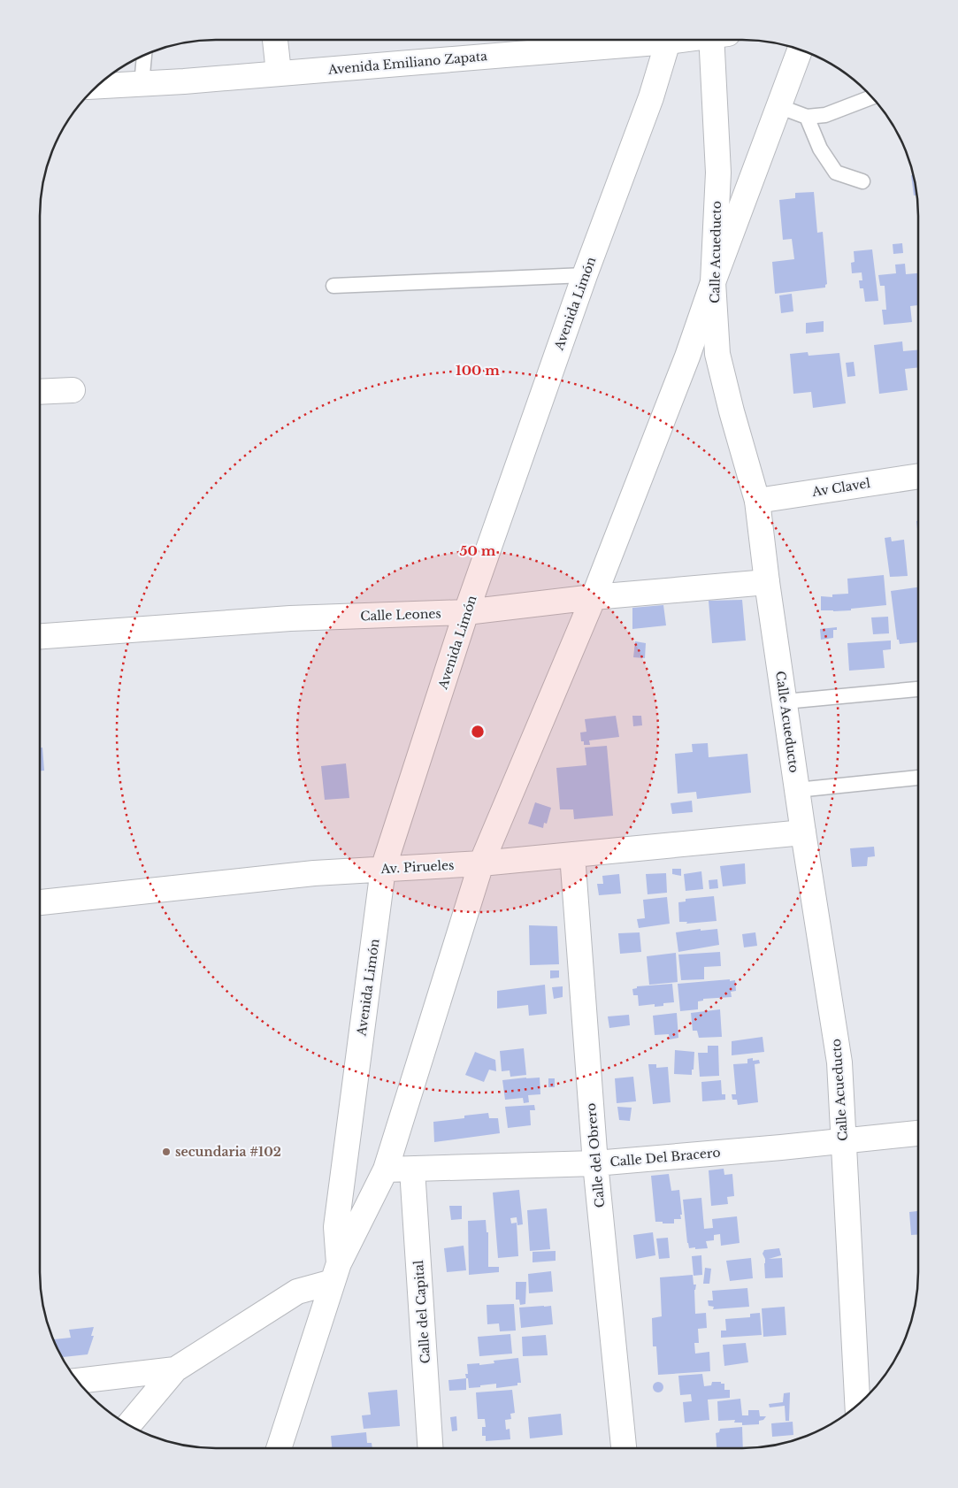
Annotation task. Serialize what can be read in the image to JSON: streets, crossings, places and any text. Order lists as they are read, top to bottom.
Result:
{
  "streets": {
    "street": [
      "Avenida Emiliano Zapata",
      "Calle Acueducto",
      "Avenida Limón",
      "Av Clavel",
      "Calle Leones",
      "Av. Pirueles",
      "Calle del Obrero",
      "Calle Del Bracero",
      "Calle del Capital"
    ]
  },
  "crossings": [
    ["Avenida Emiliano Zapata", "Avenida Limón"],
    ["Calle Acueducto", "Av Clavel"],
    ["Calle Acueducto", "Calle Leones"],
    ["Calle Acueducto", "Av. Pirueles"],
    ["Calle Acueducto", "Calle Del Bracero"],
    ["Avenida Limón", "Calle Leones"],
    ["Avenida Limón", "Av. Pirueles"],
    ["Av. Pirueles", "Calle del Obrero"],
    ["Calle del Obrero", "Calle Del Bracero"],
    ["Calle Del Bracero", "Calle del Capital"]
  ],
  "places": ["secundaria #102"],
  "rings": ["100 m", "50 m"]
}
